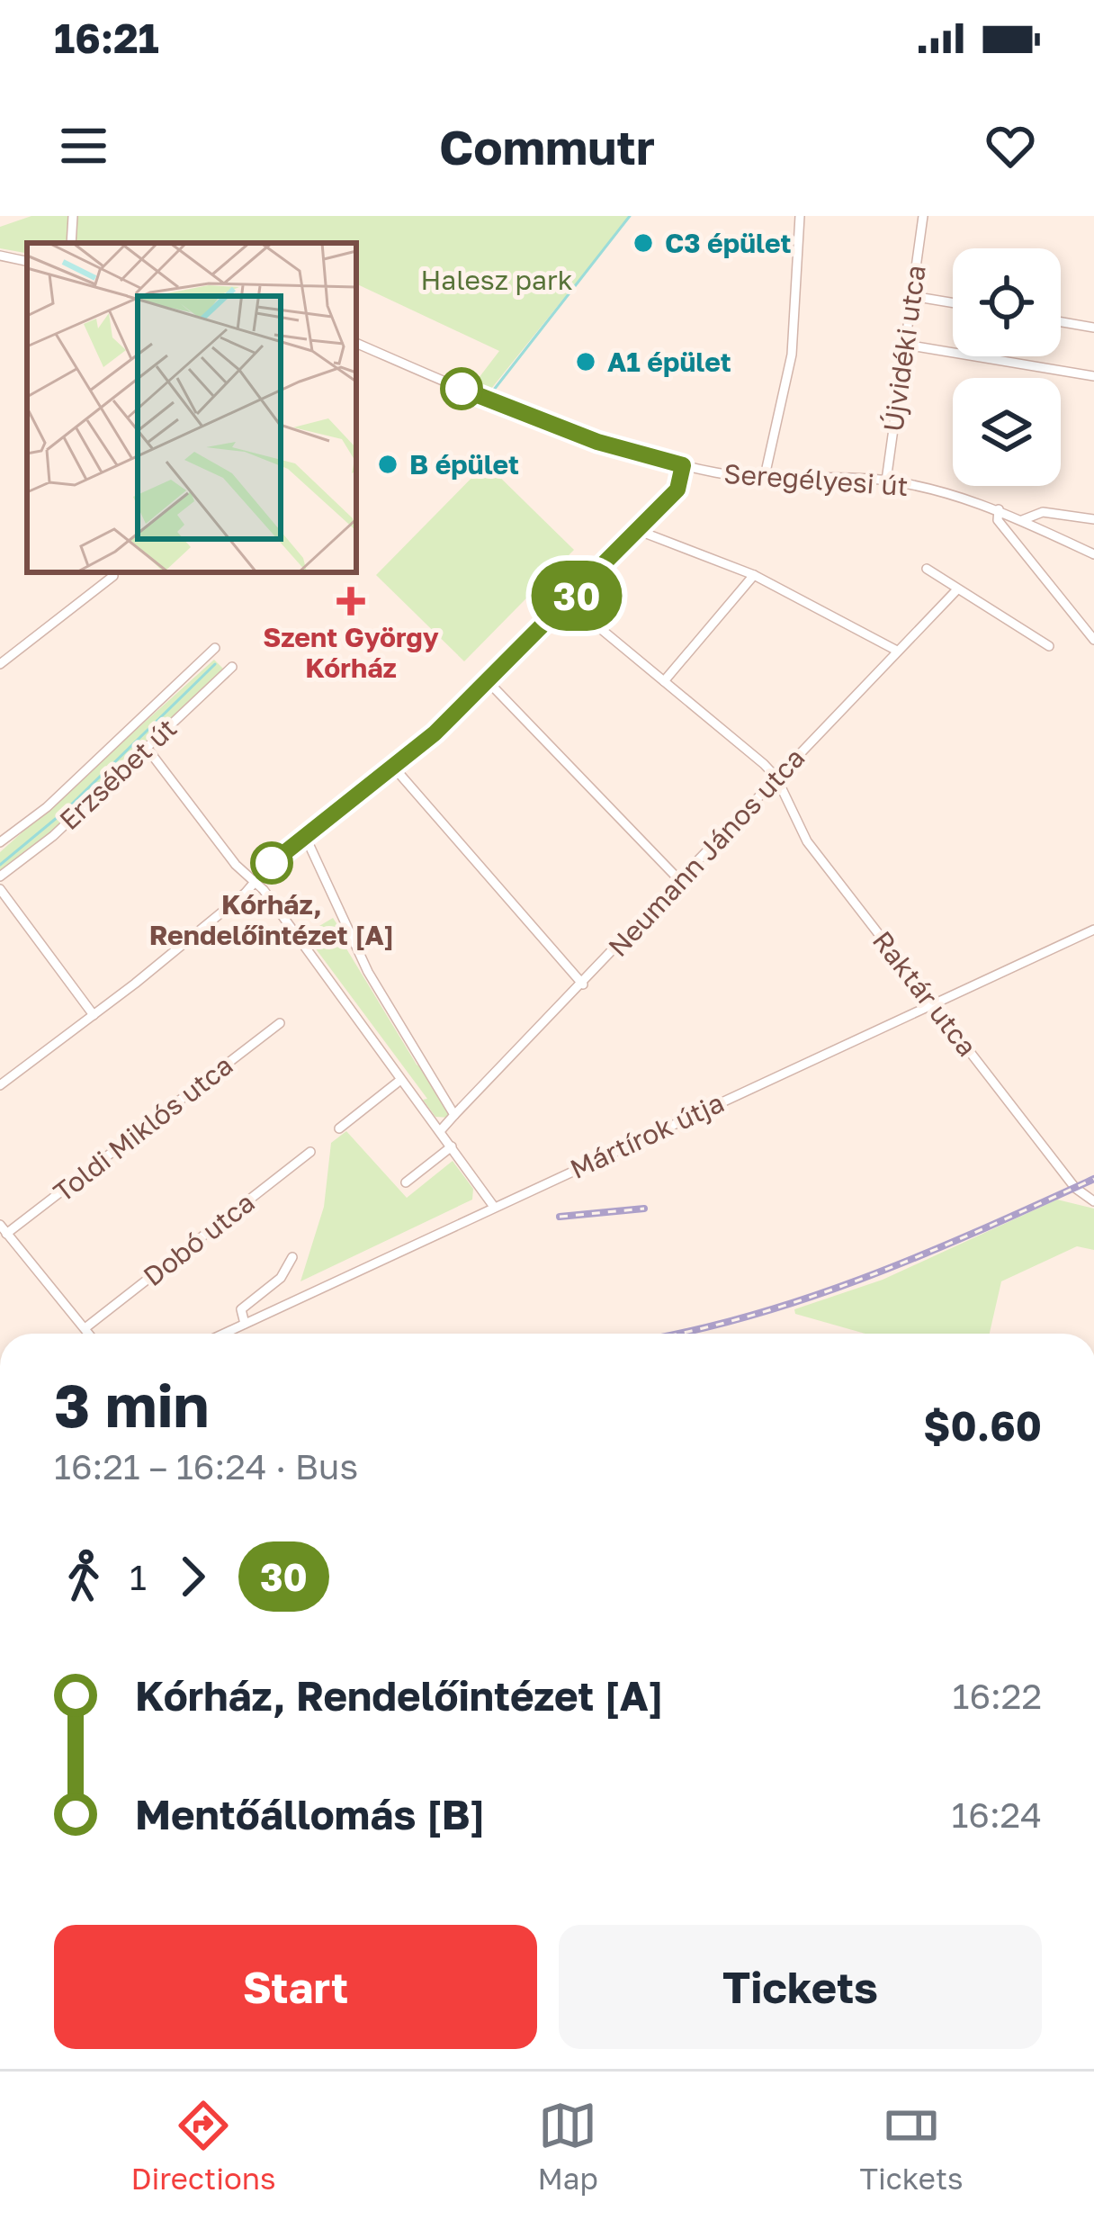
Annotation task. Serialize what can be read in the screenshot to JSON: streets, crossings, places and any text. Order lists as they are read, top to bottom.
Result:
{
  "streets": {
    "street": [
      "Újvidéki utca",
      "Seregélyesi út",
      "Erzsébet út",
      "Neumann János utca",
      "Raktár utca",
      "Toldi Miklós utca",
      "Mártírok útja",
      "Dobó utca"
    ]
  },
  "crossings": [
    ["Újvidéki utca", "Seregélyesi út"],
    ["Neumann János utca", "Raktár utca"],
    ["Raktár utca", "Mártírok útja"]
  ],
  "parks": ["Halesz park"],
  "places": {
    "other": [
      "C3 épület",
      "A1 épület",
      "B épület",
      "Kórház, Rendelőintézet [A]"
    ],
    "health": ["Szent György Kórház"]
  },
  "lines": ["bus line 30"],
  "page": {
    "status": "16:21",
    "header": "Commutr",
    "on_map": "30",
    "heading": ["3 min", "16:21 – 16:24 · Bus", "$0.60"],
    "legs": ["1", "30"],
    "list": [
      {
        "name": "Kórház, Rendelőintézet [A]",
        "value": "16:22"
      },
      {
        "name": "Mentőállomás [B]",
        "value": "16:24"
      }
    ],
    "buttons": ["Start", "Tickets"],
    "tabs": ["Directions", "Map", "Tickets"]
  }
}
